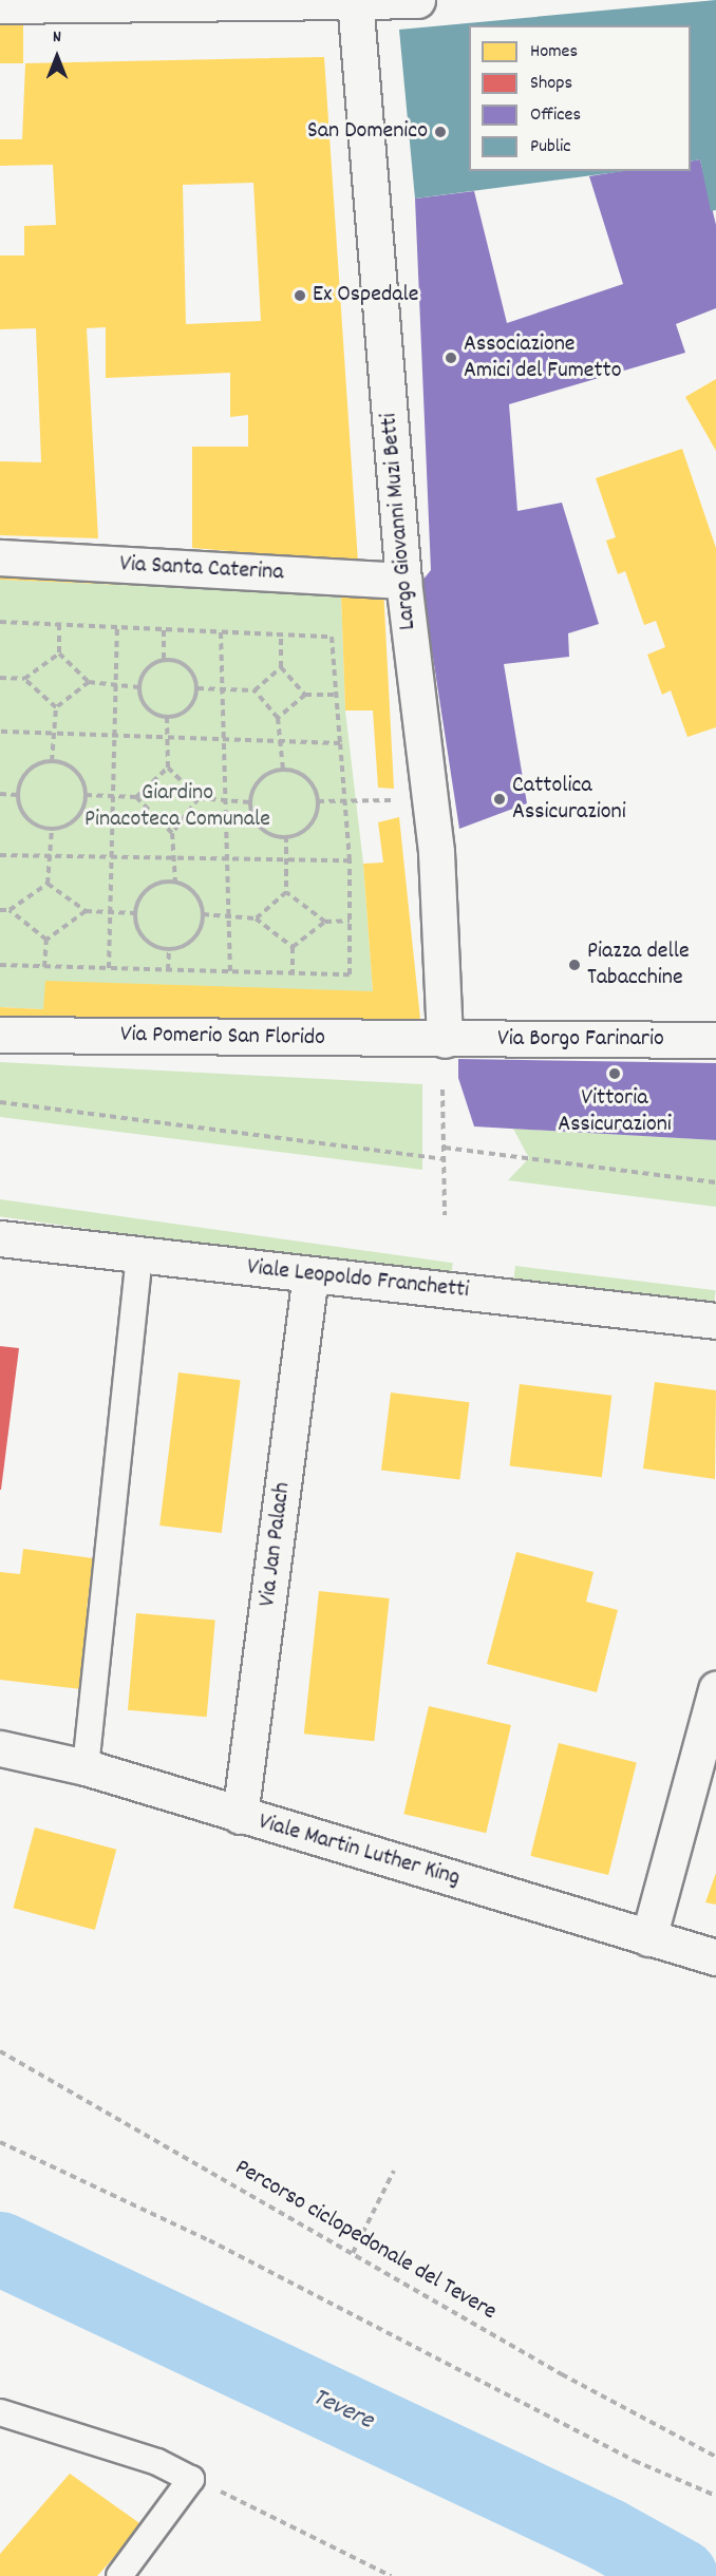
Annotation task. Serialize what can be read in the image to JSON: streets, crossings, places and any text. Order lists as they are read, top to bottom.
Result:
{
  "streets": {
    "street": [
      "Largo Giovanni Muzi Betti",
      "Via Santa Caterina",
      "Via Pomerio San Florido",
      "Via Borgo Farinario",
      "Viale Leopoldo Franchetti",
      "Via Jan Palach",
      "Viale Martin Luther King"
    ],
    "path": ["Percorso ciclopedonale del Tevere"]
  },
  "crossings": [
    ["Largo Giovanni Muzi Betti", "Via Santa Caterina"],
    ["Largo Giovanni Muzi Betti", "Via Pomerio San Florido"],
    ["Largo Giovanni Muzi Betti", "Via Borgo Farinario"],
    ["Via Pomerio San Florido", "Via Borgo Farinario"],
    ["Viale Leopoldo Franchetti", "Via Jan Palach"],
    ["Via Jan Palach", "Viale Martin Luther King"]
  ],
  "water": ["Tevere"],
  "parks": ["Giardino Pinacoteca Comunale"],
  "places": [
    "San Domenico",
    "Ex Ospedale",
    "Associazione Amici del Fumetto",
    "Cattolica Assicurazioni",
    "Piazza delle Tabacchine",
    "Vittoria Assicurazioni"
  ],
  "legend": [
    "Homes",
    "Shops",
    "Offices",
    "Public"
  ],
  "north": "top"
}
